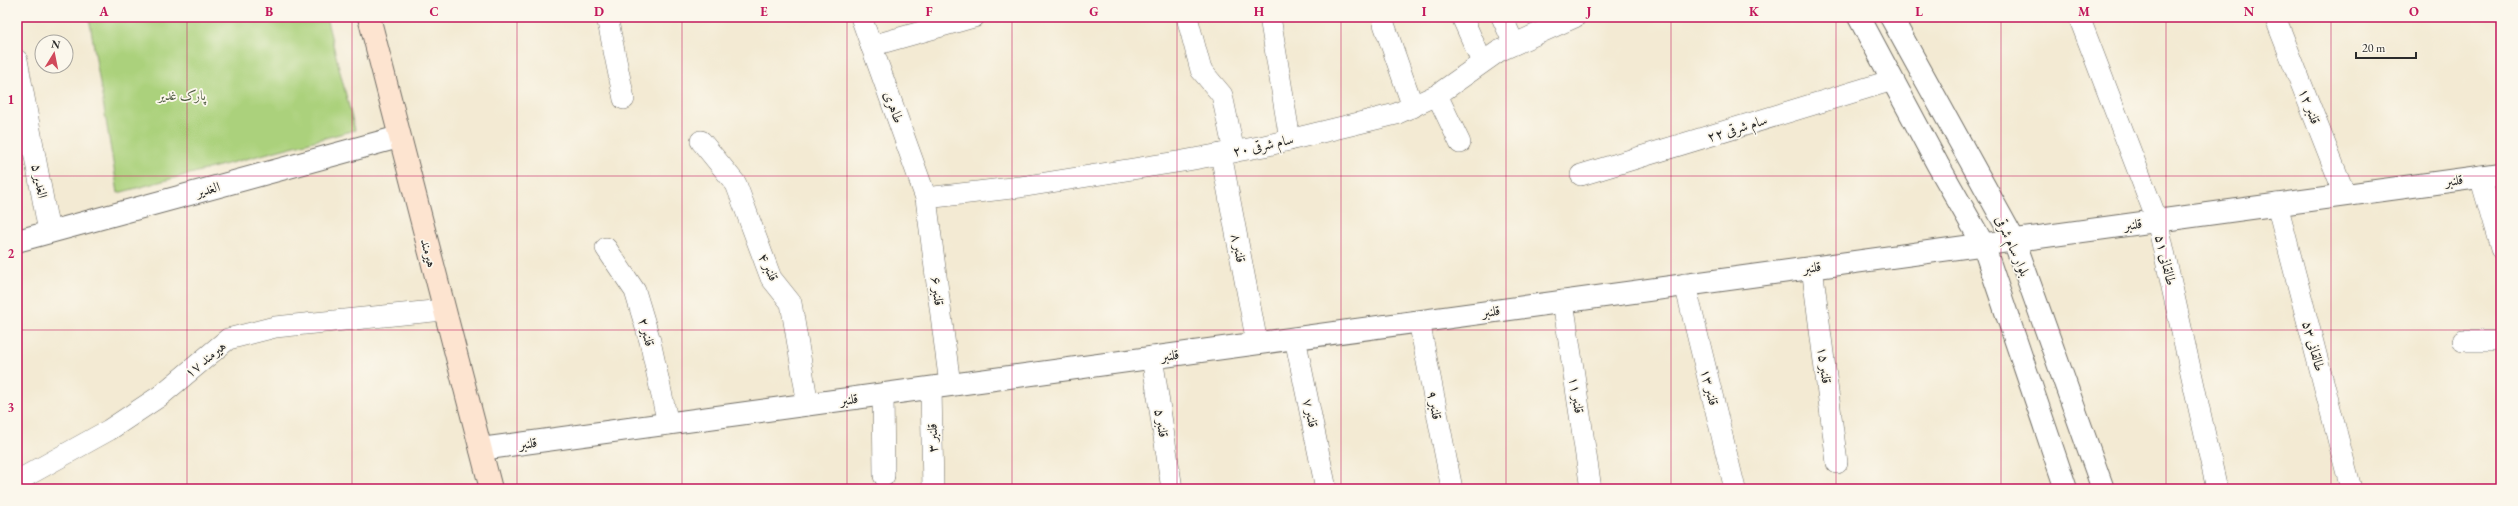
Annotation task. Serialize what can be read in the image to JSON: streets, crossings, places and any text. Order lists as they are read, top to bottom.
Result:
{
  "streets": {
    "main road": ["هیرمند"],
    "street": [
      "قلنبر ۱۲",
      "طاهری",
      "سام شرقی ۲۲",
      "سام شرقی ۲۰",
      "قلنبر",
      "الغدیر ۵",
      "الغدیر",
      "بلوار سام شرقی",
      "قلنبر ۸",
      "طالقانی ۵۱",
      "قلنبر ۴",
      "قلنبر ۶",
      "قلنبر ۲",
      "طالقانی ۵۳",
      "هیرمند ۱۷",
      "قلنبر ۱۵",
      "قلنبر ۱۳",
      "قلنبر ۱۱",
      "قلنبر ۹",
      "قلنبر ۷",
      "قلنبر ۵",
      "قلنبر ۳"
    ]
  },
  "crossings": [
    ["قلنبر ۱۲", "قلنبر"],
    ["طاهری", "سام شرقی ۲۰"],
    ["طاهری", "قلنبر ۶"],
    ["سام شرقی ۲۲", "بلوار سام شرقی"],
    ["سام شرقی ۲۰", "قلنبر ۸"],
    ["سام شرقی ۲۰", "قلنبر ۶"],
    ["قلنبر", "بلوار سام شرقی"],
    ["قلنبر", "قلنبر ۸"],
    ["قلنبر", "هیرمند"],
    ["قلنبر", "طالقانی ۵۱"],
    ["قلنبر", "قلنبر ۴"],
    ["قلنبر", "قلنبر ۶"],
    ["قلنبر", "قلنبر ۲"],
    ["قلنبر", "طالقانی ۵۳"],
    ["قلنبر", "قلنبر ۱۵"],
    ["قلنبر", "قلنبر ۱۳"],
    ["قلنبر", "قلنبر ۱۱"],
    ["قلنبر", "قلنبر ۹"],
    ["قلنبر", "قلنبر ۷"],
    ["قلنبر", "قلنبر ۵"],
    ["قلنبر", "قلنبر ۳"],
    ["الغدیر ۵", "الغدیر"],
    ["الغدیر", "هیرمند"],
    ["هیرمند", "هیرمند ۱۷"],
    ["قلنبر ۶", "قلنبر ۳"]
  ],
  "parks": ["پارک غدیر"],
  "scale_bar": "20 m",
  "north": "top",
  "grid": {
    "columns": [
      "A",
      "B",
      "C",
      "D",
      "E",
      "F",
      "G",
      "H",
      "I",
      "J",
      "K",
      "L",
      "M",
      "N",
      "O"
    ],
    "rows": ["1", "2", "3"]
  }
}
